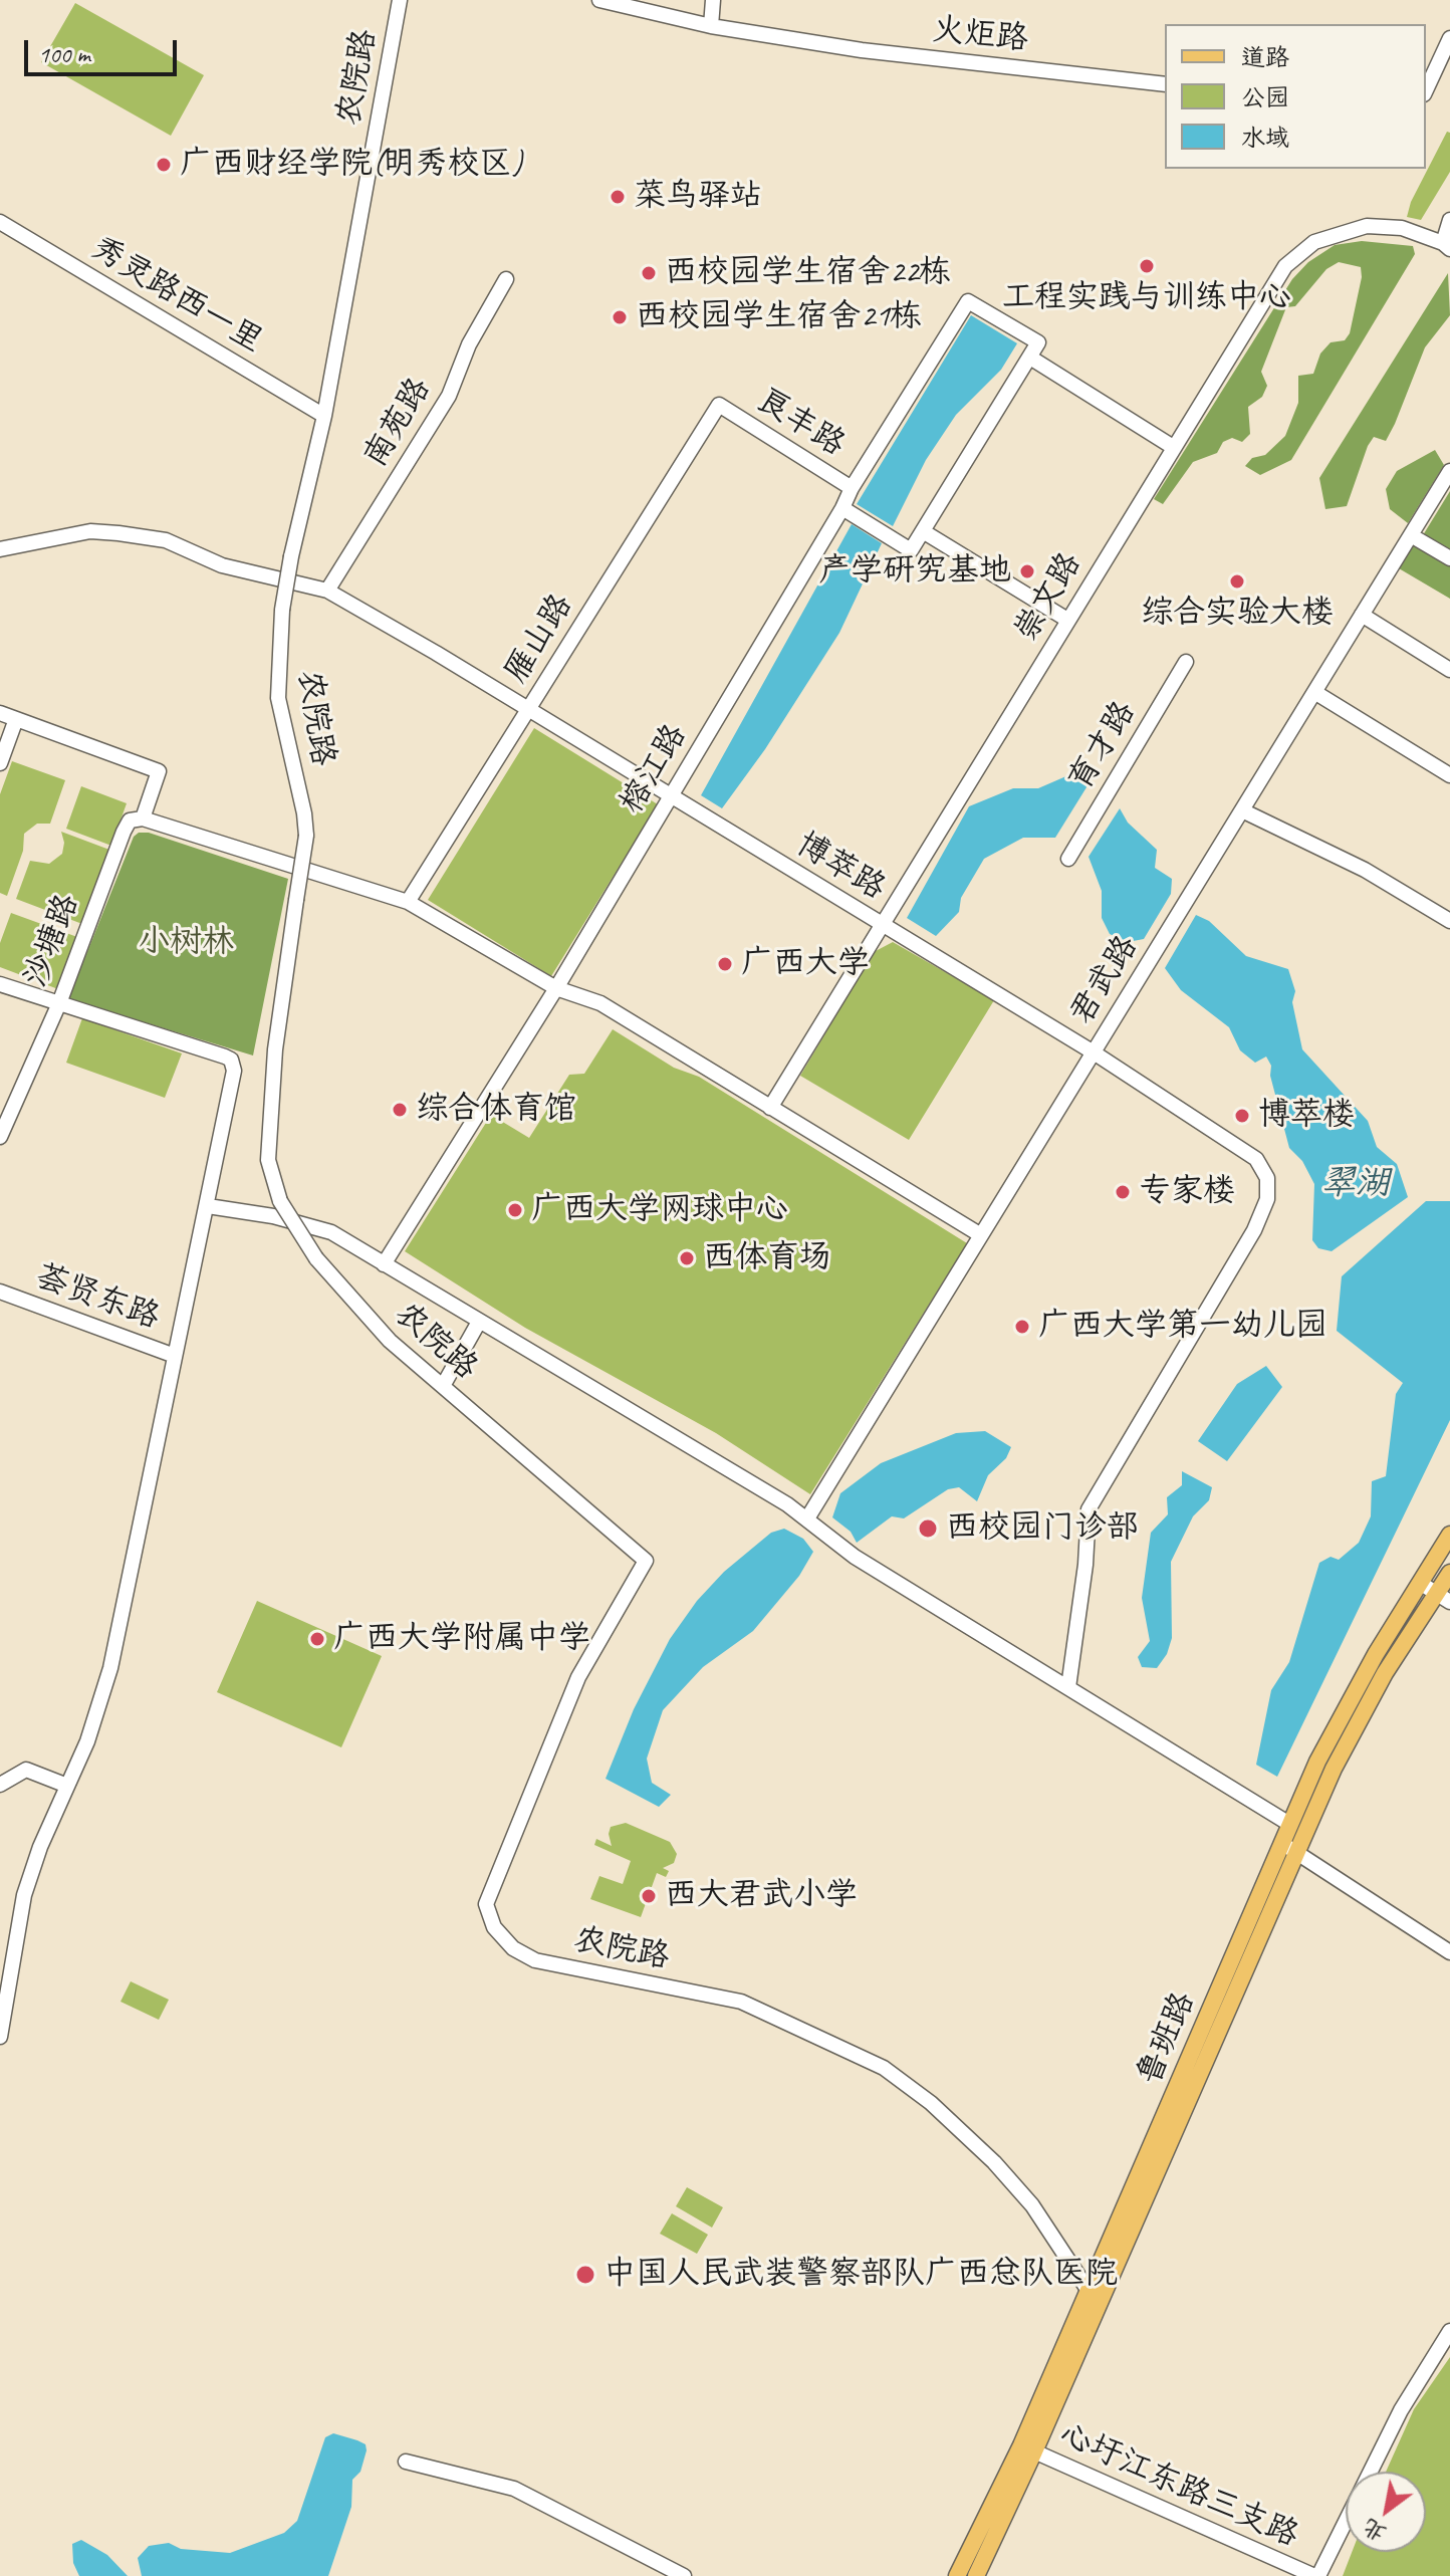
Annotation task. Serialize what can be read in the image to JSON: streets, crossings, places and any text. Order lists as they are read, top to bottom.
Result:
{
  "streets": {
    "main road": ["鲁班路"],
    "street": [
      "火炬路",
      "农院路",
      "秀灵路西一里",
      "南苑路",
      "良丰路",
      "崇文路",
      "雁山路",
      "育才路",
      "榕江路",
      "博萃路",
      "沙塘路",
      "君武路",
      "荟贤东路",
      "心圩江东路三支路"
    ]
  },
  "crossings": [
    ["农院路", "秀灵路西一里"],
    ["农院路", "鲁班路"],
    ["南苑路", "博萃路"],
    ["良丰路", "雁山路"],
    ["良丰路", "榕江路"],
    ["崇文路", "博萃路"],
    ["雁山路", "博萃路"],
    ["榕江路", "博萃路"],
    ["博萃路", "君武路"],
    ["鲁班路", "心圩江东路三支路"]
  ],
  "water": ["翠湖"],
  "parks": ["小树林"],
  "places": [
    "广西财经学院(明秀校区)",
    "菜鸟驿站",
    "工程实践与训练中心",
    "西校园学生宿舍22栋",
    "西校园学生宿舍21栋",
    "产学研究基地",
    "综合实验大楼",
    "广西大学",
    "综合体育馆",
    "博萃楼",
    "专家楼",
    "广西大学网球中心",
    "西体育场",
    "广西大学第一幼儿园",
    "西校园门诊部",
    "广西大学附属中学",
    "西大君武小学",
    "中国人民武装警察部队广西总队医院"
  ],
  "legend": ["道路", "公园", "水域"],
  "scale_bar": "100 m",
  "north": "bottom left"
}
